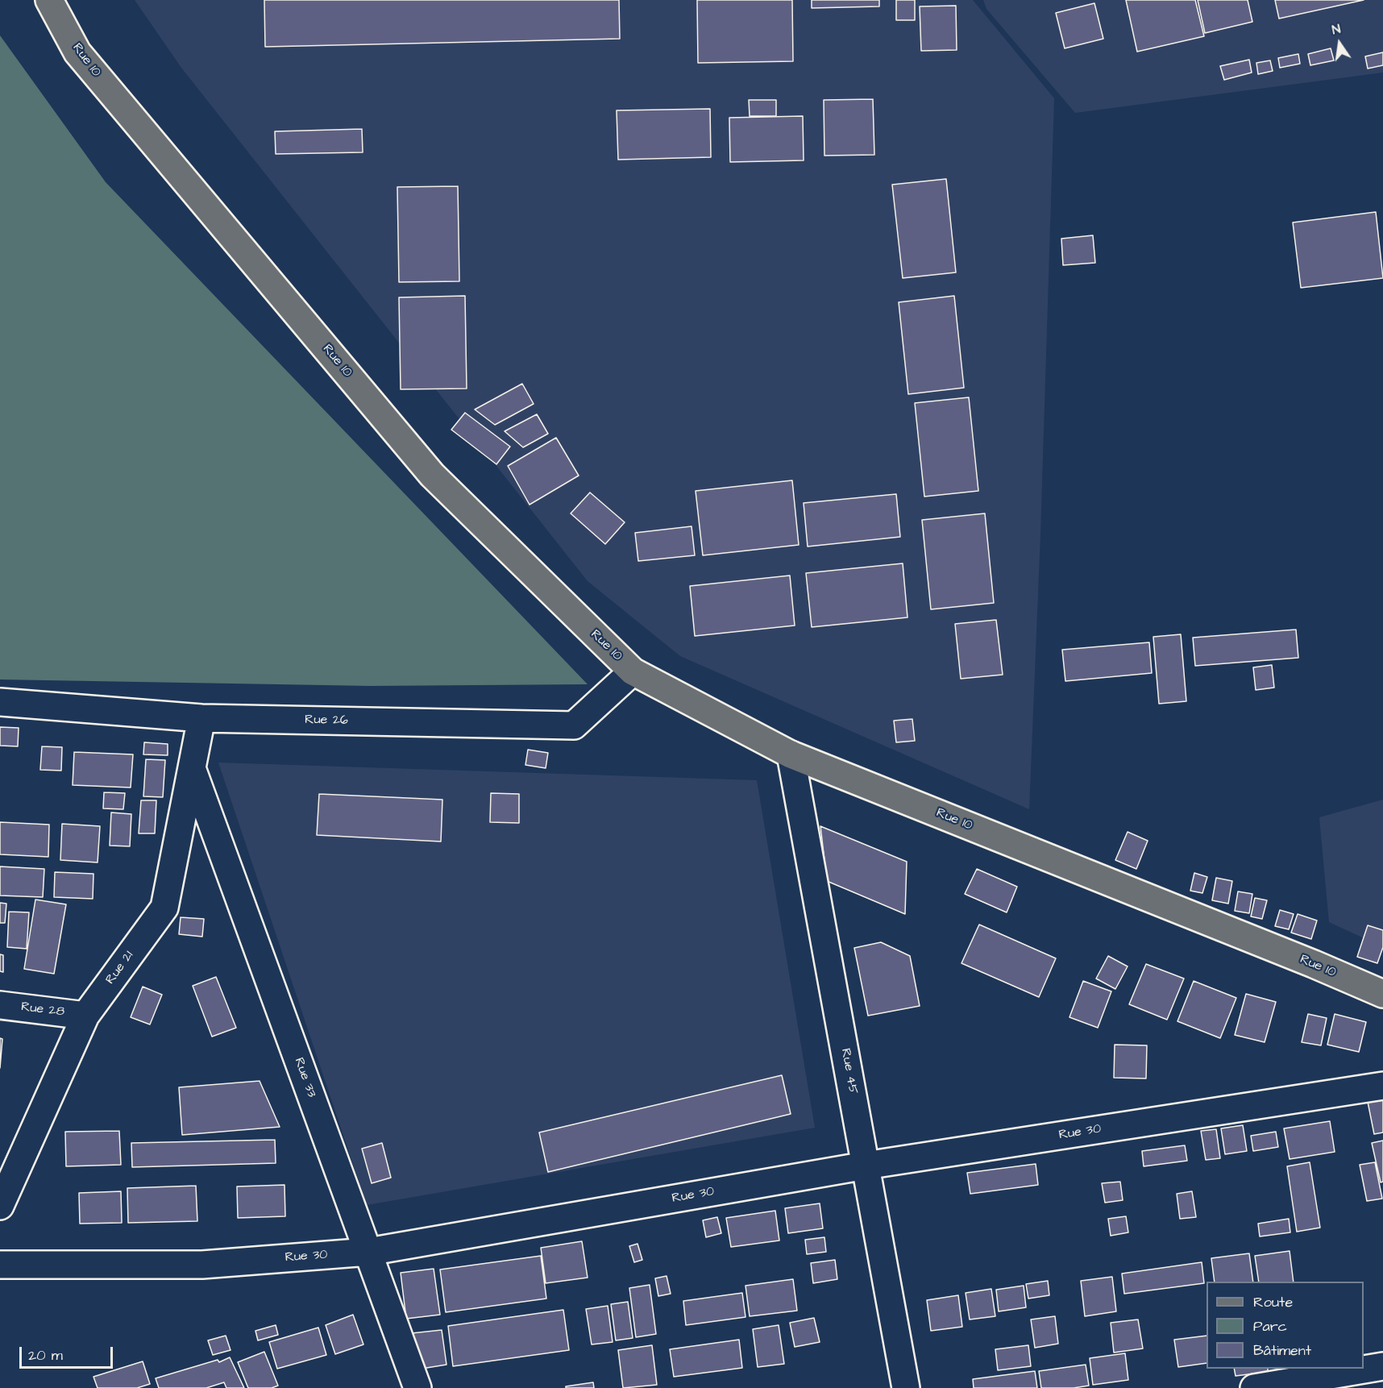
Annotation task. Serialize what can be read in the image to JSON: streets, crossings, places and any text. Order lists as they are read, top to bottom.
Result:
{
  "streets": {
    "main road": ["Rue 10"],
    "street": [
      "Rue 26",
      "Rue 21",
      "Rue 28",
      "Rue 45",
      "Rue 33",
      "Rue 30"
    ]
  },
  "crossings": [
    ["Rue 10", "Rue 26"],
    ["Rue 10", "Rue 45"],
    ["Rue 26", "Rue 21"],
    ["Rue 21", "Rue 28"],
    ["Rue 21", "Rue 33"],
    ["Rue 45", "Rue 30"],
    ["Rue 33", "Rue 30"]
  ],
  "legend": ["Route", "Parc", "Bâtiment"],
  "scale_bar": "20 m",
  "north": "top"
}
